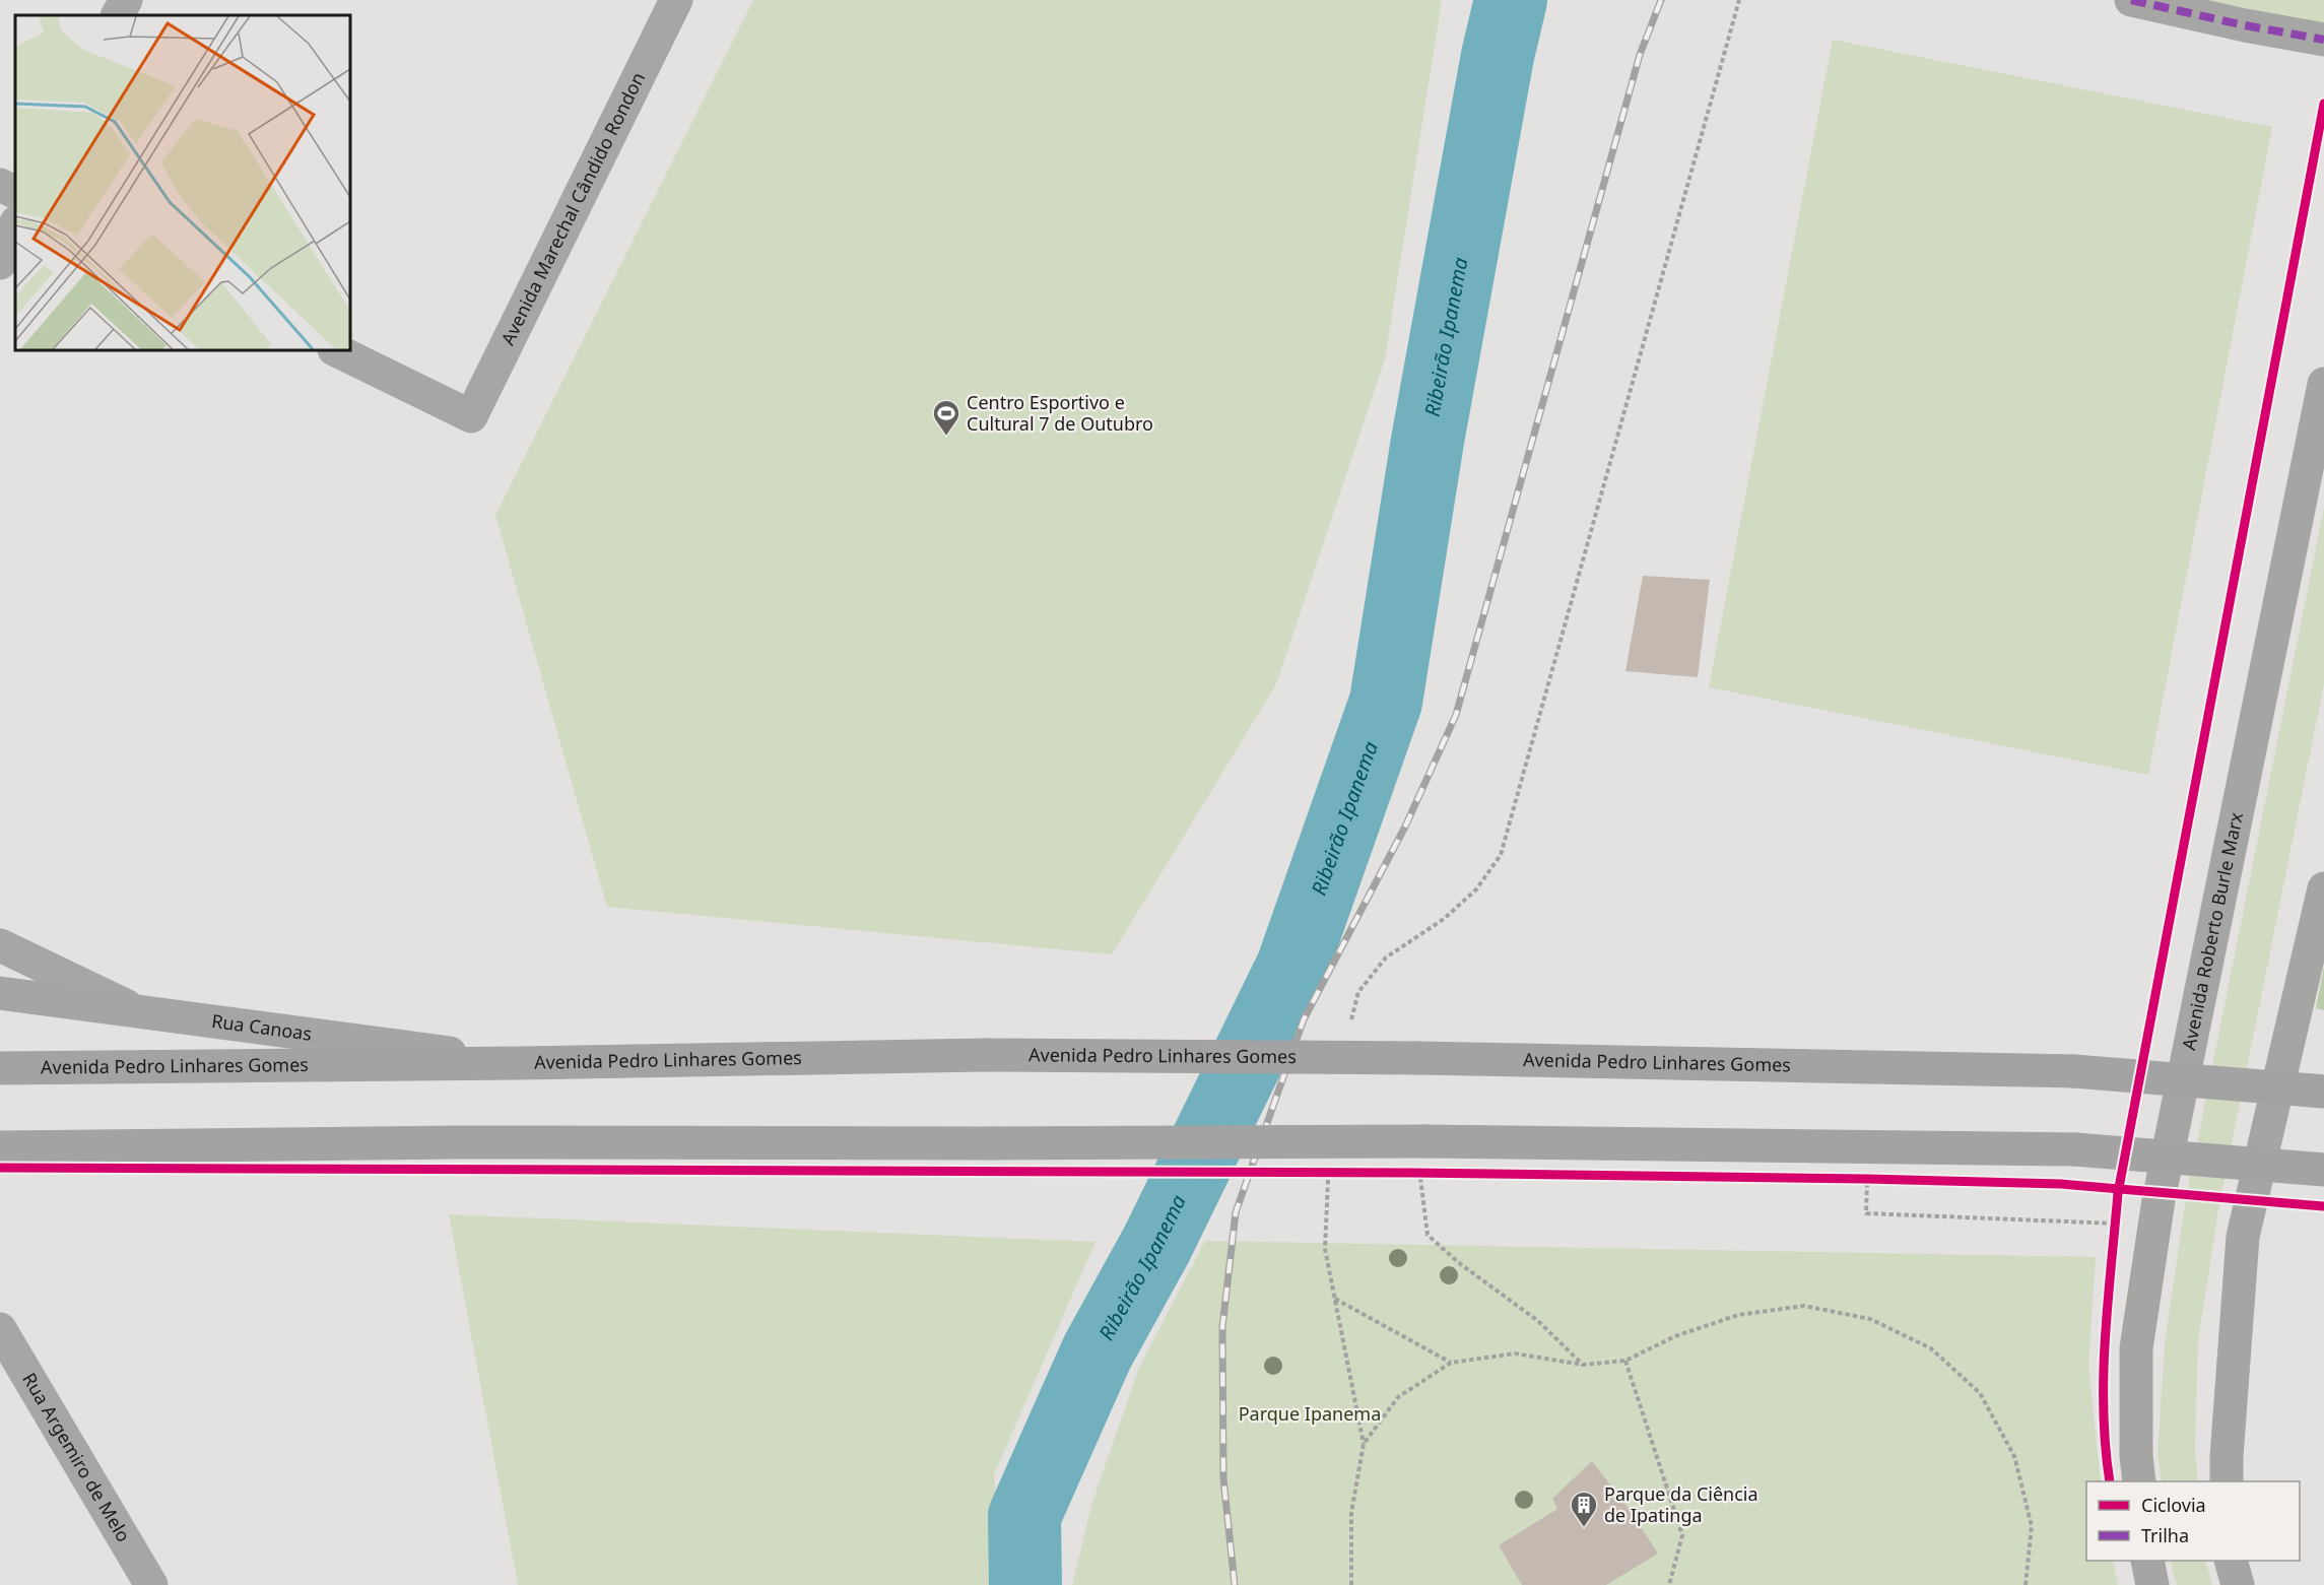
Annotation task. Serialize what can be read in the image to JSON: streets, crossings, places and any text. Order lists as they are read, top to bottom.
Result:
{
  "streets": {
    "highway": ["Avenida Pedro Linhares Gomes"],
    "main road": ["Avenida Roberto Burle Marx", "Rua Canoas"],
    "street": ["Avenida Marechal Cândido Rondon", "Rua Argemiro de Melo"]
  },
  "crossings": [
    ["Rua Canoas", "Avenida Pedro Linhares Gomes"]
  ],
  "water": ["Ribeirão Ipanema"],
  "parks": ["Parque Ipanema"],
  "places": {
    "sports": ["Centro Esportivo e Cultural 7 de Outubro"],
    "building": ["Parque da Ciência de Ipatinga"]
  },
  "legend": ["Ciclovia", "Trilha"]
}
